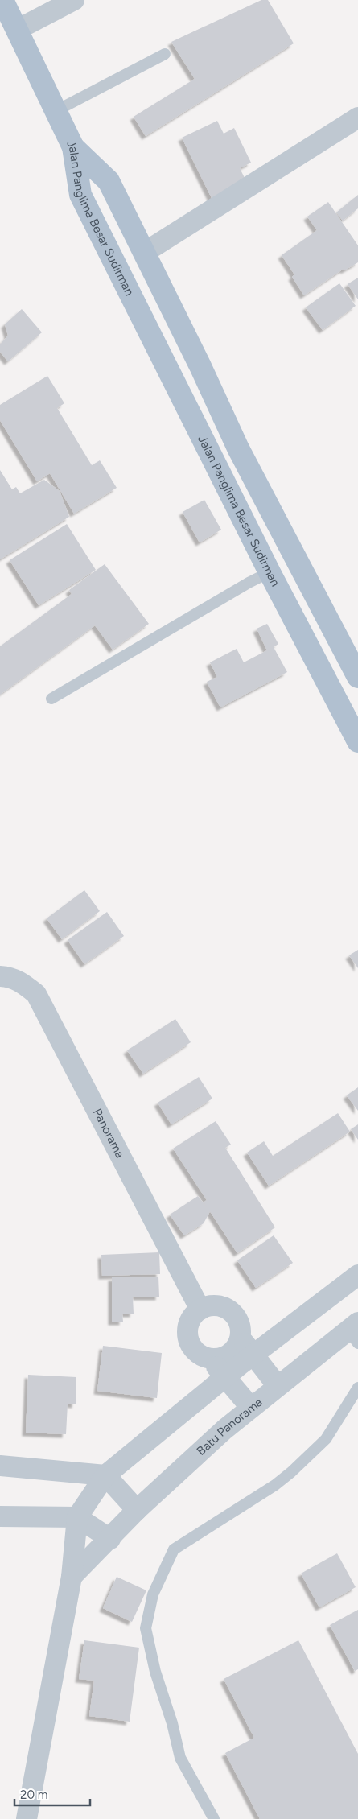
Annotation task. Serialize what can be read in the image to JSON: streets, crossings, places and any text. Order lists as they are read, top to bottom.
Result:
{
  "streets": {
    "main road": ["Jalan Panglima Besar Sudirman"],
    "street": ["Panorama", "Batu Panorama"]
  },
  "scale_bar": "20 m"
}
